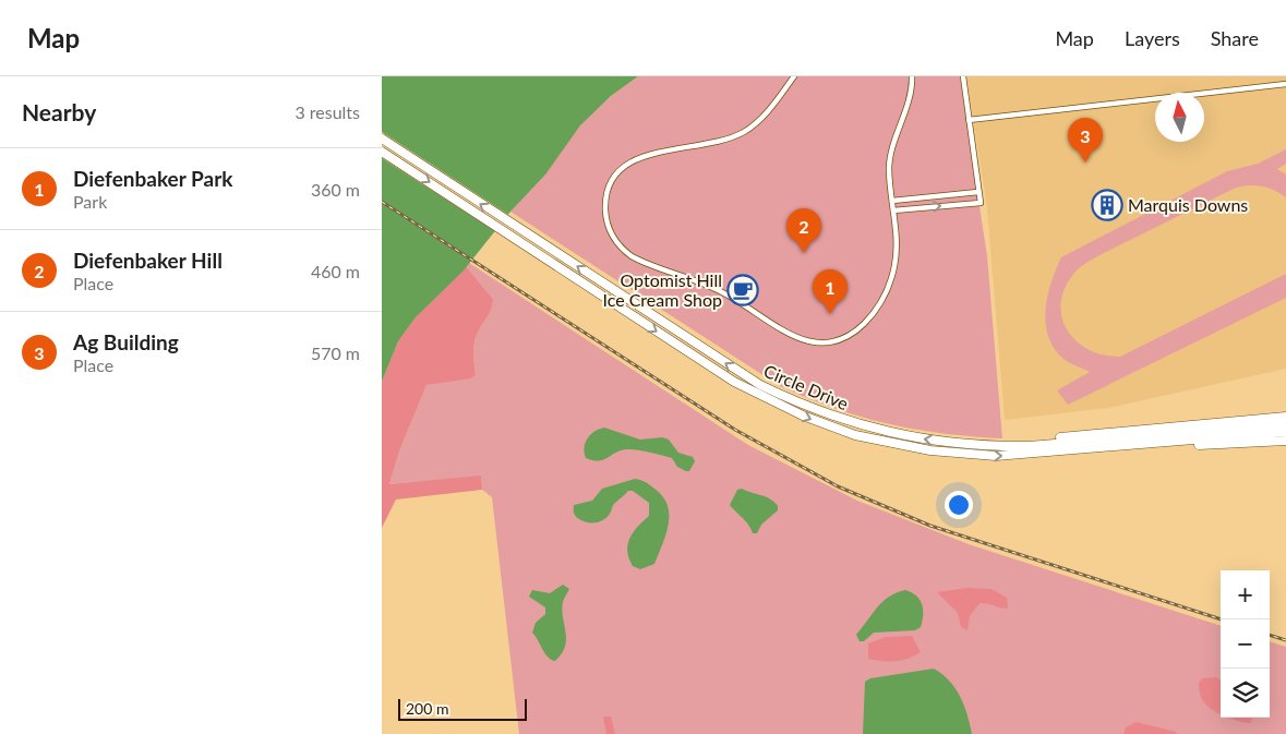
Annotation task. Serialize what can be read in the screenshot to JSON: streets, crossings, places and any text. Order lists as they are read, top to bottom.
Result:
{
  "streets": {
    "highway": ["Circle Drive"]
  },
  "places": {
    "building": ["Marquis Downs"],
    "cafe": ["Optomist Hill Ice Cream Shop"]
  },
  "scale_bar": "200 m",
  "north": "top",
  "page": {
    "header": "Map",
    "nav": ["Map", "Layers", "Share"],
    "heading": ["Nearby", "3 results"],
    "pins": ["3", "2", "1"],
    "list": [
      {
        "mark": "1",
        "name": "Diefenbaker Park",
        "note": "Park",
        "value": "360 m"
      },
      {
        "mark": "2",
        "name": "Diefenbaker Hill",
        "note": "Place",
        "value": "460 m"
      },
      {
        "mark": "3",
        "name": "Ag Building",
        "note": "Place",
        "value": "570 m"
      }
    ],
    "map_buttons": ["+", "−"],
    "scale": "200 m"
  }
}
